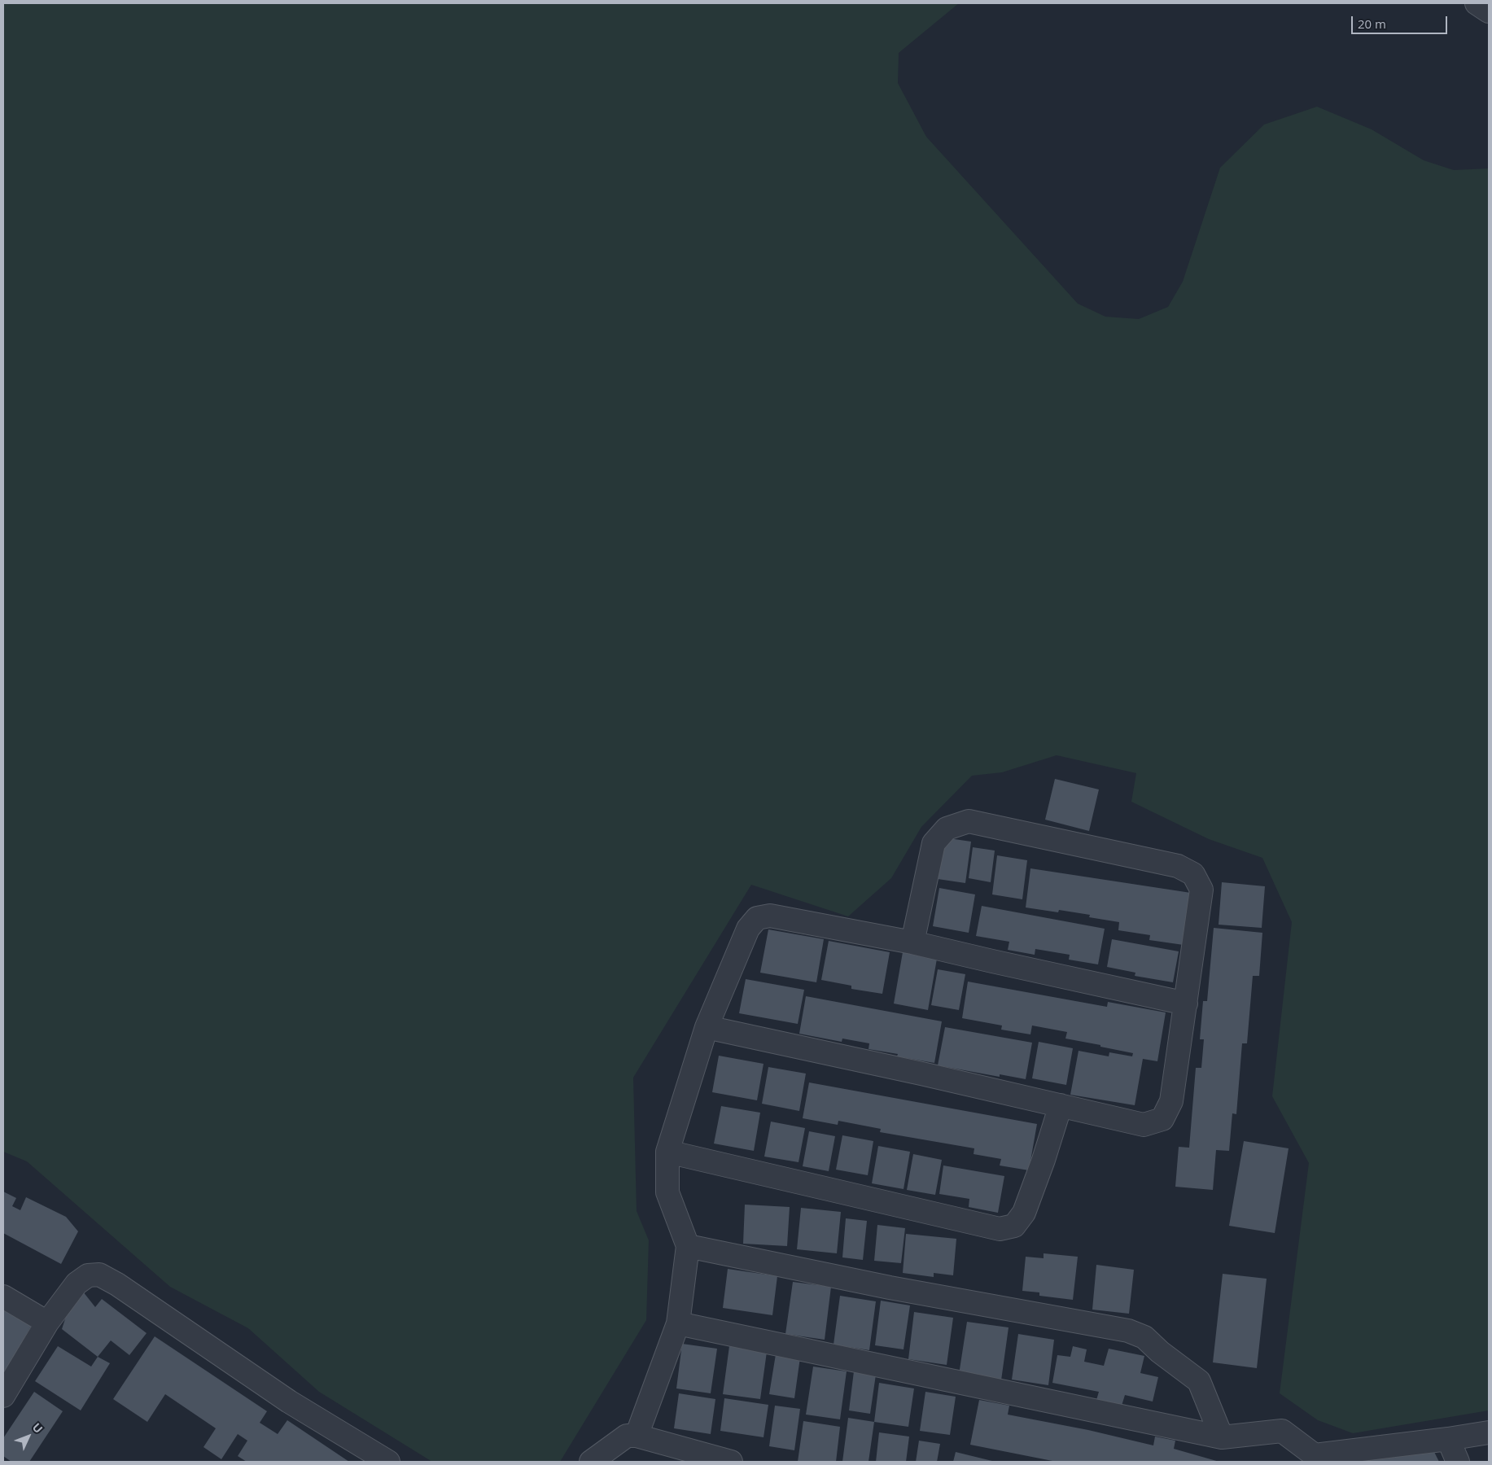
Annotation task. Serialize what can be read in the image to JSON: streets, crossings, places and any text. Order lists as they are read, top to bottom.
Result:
{
  "scale_bar": "20 m",
  "north": "top right"
}
